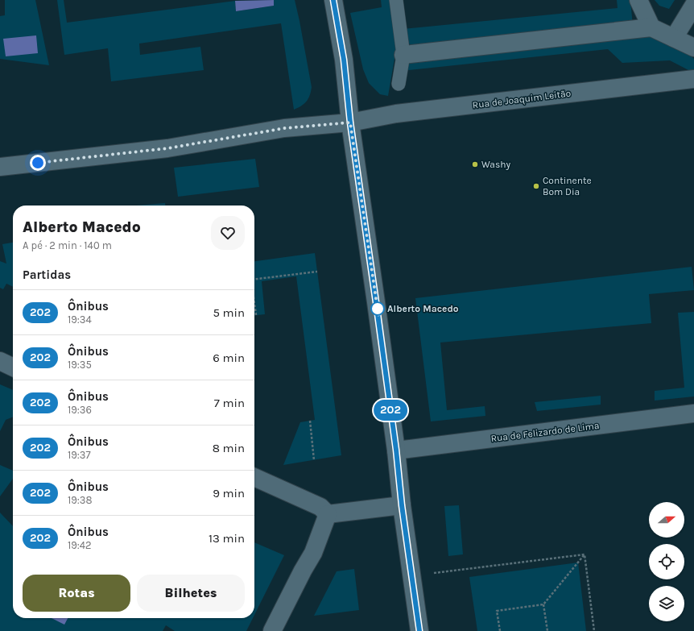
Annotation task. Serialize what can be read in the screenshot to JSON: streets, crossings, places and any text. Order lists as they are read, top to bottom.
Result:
{
  "streets": {
    "street": ["Rua de Joaquim Leitão", "Rua de Felizardo de Lima"]
  },
  "places": ["Washy", "Continente Bom Dia", "Alberto Macedo"],
  "lines": ["bus line 202"],
  "north": "right",
  "page": {
    "on_map": "202",
    "heading": [
      ["Alberto Macedo", "A pé · 2 min · 140 m"],
      "Partidas"
    ],
    "list": [
      {
        "mark": "202",
        "name": "Ônibus",
        "note": "19:34",
        "value": "5 min"
      },
      {
        "mark": "202",
        "name": "Ônibus",
        "note": "19:35",
        "value": "6 min"
      },
      {
        "mark": "202",
        "name": "Ônibus",
        "note": "19:36",
        "value": "7 min"
      },
      {
        "mark": "202",
        "name": "Ônibus",
        "note": "19:37",
        "value": "8 min"
      },
      {
        "mark": "202",
        "name": "Ônibus",
        "note": "19:38",
        "value": "9 min"
      },
      {
        "mark": "202",
        "name": "Ônibus",
        "note": "19:42",
        "value": "13 min"
      }
    ],
    "buttons": ["Rotas", "Bilhetes"]
  }
}
